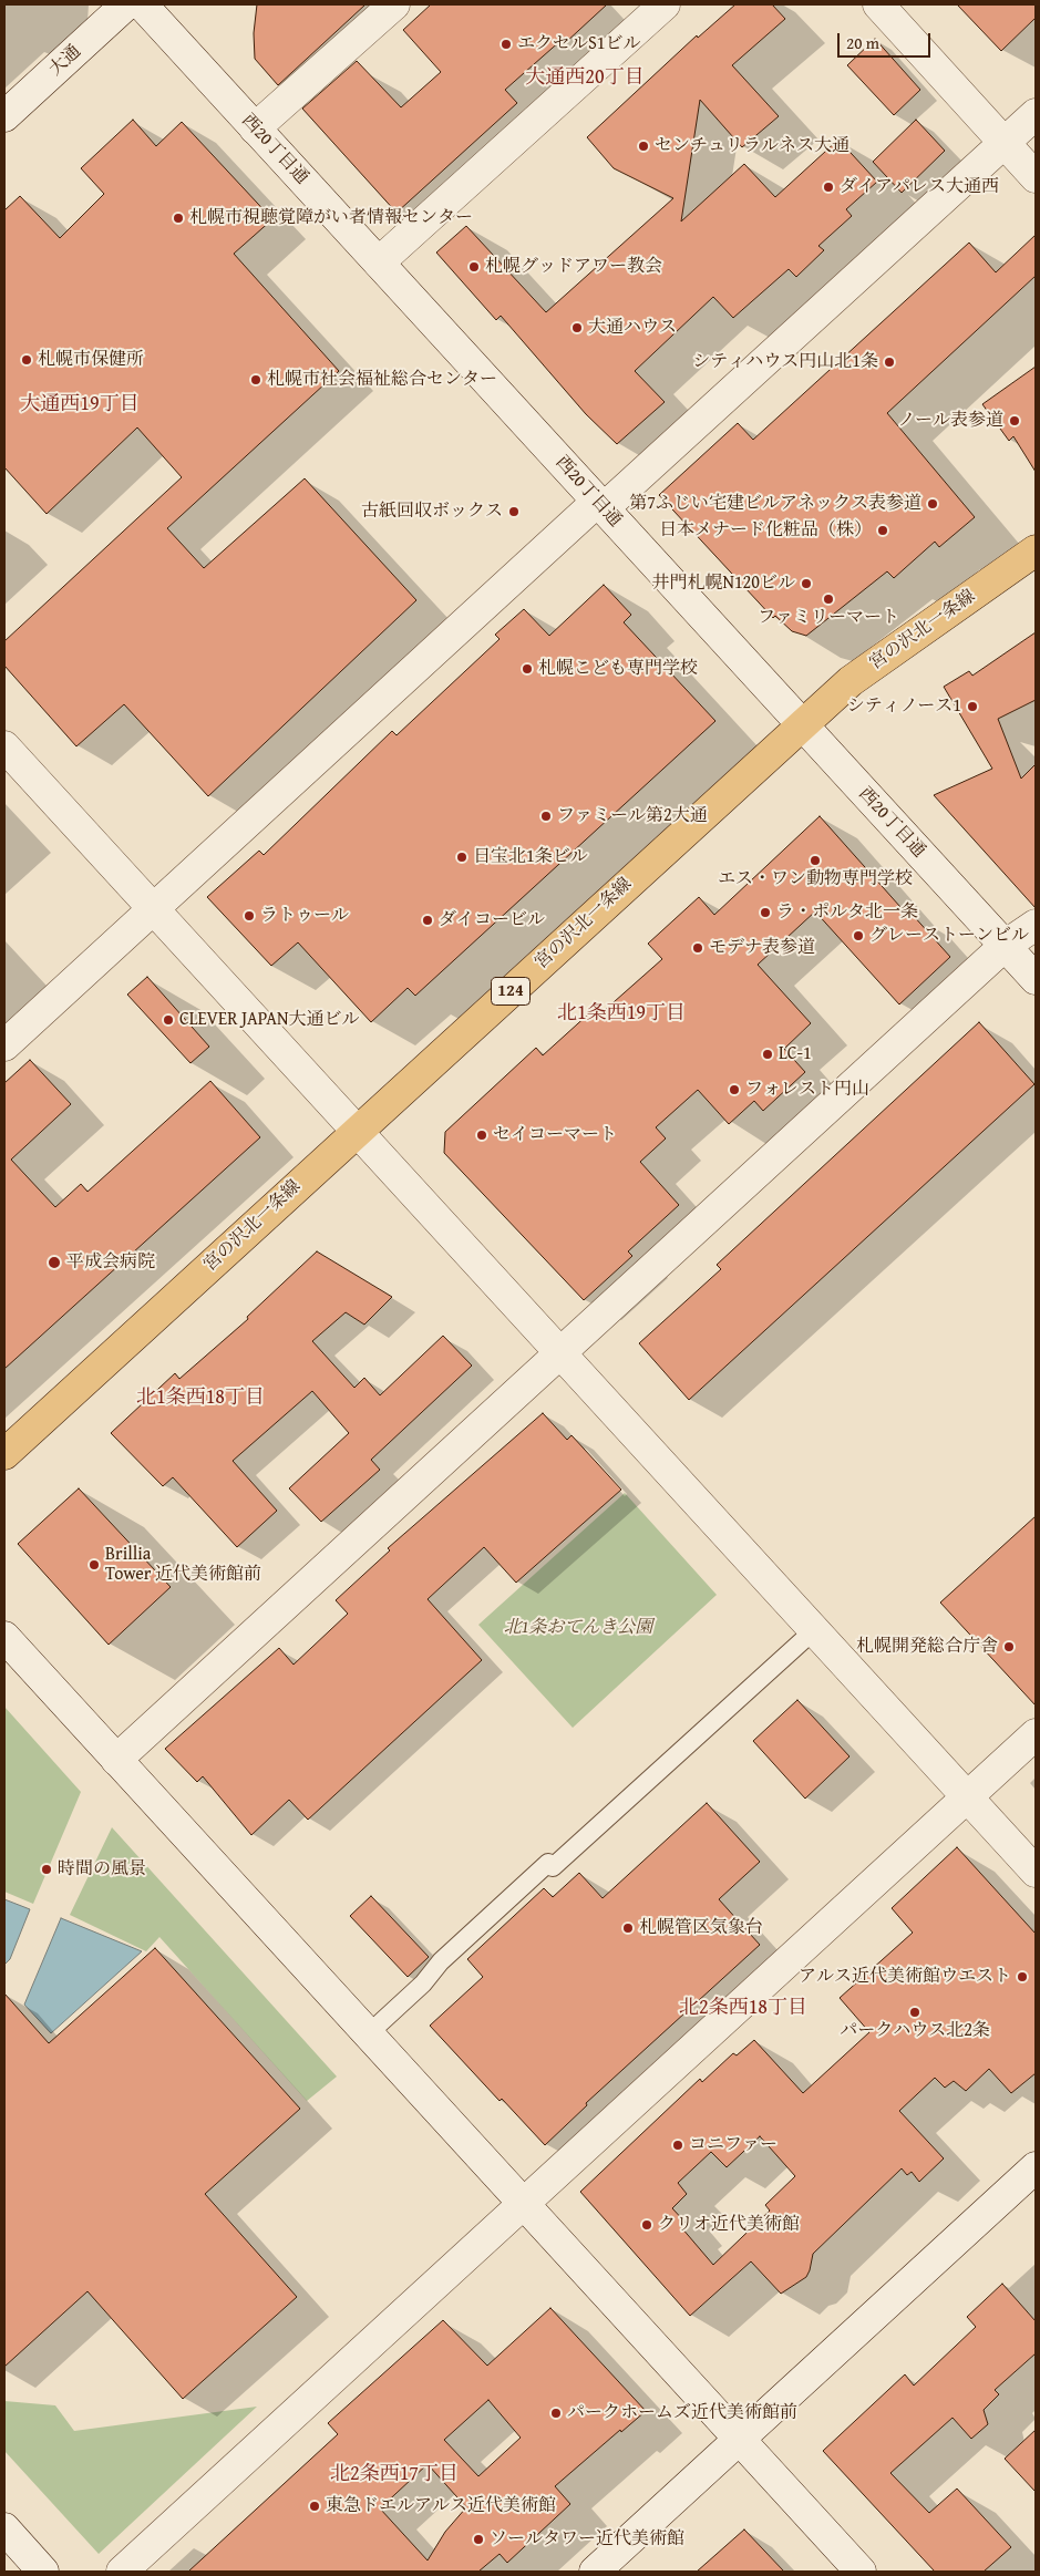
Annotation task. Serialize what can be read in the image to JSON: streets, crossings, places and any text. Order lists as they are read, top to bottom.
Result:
{
  "streets": {
    "main road": ["宮の沢北一条線", "124"],
    "street": ["大通", "西20丁目通"]
  },
  "crossings": [
    ["西20丁目通", "宮の沢北一条線"]
  ],
  "districts": [
    "大通西20丁目",
    "大通西19丁目",
    "北1条西19丁目",
    "北1条西18丁目",
    "北2条西18丁目",
    "北2条西17丁目"
  ],
  "parks": ["北1条おてんき公園"],
  "places": [
    "エクセルS1ビル",
    "センチュリラルネス大通",
    "ダイアパレス大通西",
    "札幌市視聴覚障がい者情報センター",
    "札幌グッドアワー教会",
    "大通ハウス",
    "札幌市保健所",
    "シティハウス円山北1条",
    "札幌市社会福祉総合センター",
    "ノール表参道",
    "第7ふじい宅建ビルアネックス表参道",
    "古紙回収ボックス",
    "日本メナード化粧品（株）",
    "井門札幌N120ビル",
    "ファミリーマート",
    "札幌こども専門学校",
    "シティノース1",
    "ファミール第2大通",
    "日宝北1条ビル",
    "エス・ワン動物専門学校",
    "ラ・ポルタ北一条",
    "ラトゥール",
    "ダイコービル",
    "グレーストーンビル",
    "モデナ表参道",
    "CLEVER JAPAN大通ビル",
    "LC-1",
    "フォレスト円山",
    "セイコーマート",
    "平成会病院",
    "Brillia Tower 近代美術館前",
    "札幌開発総合庁舎",
    "時間の風景",
    "札幌管区気象台",
    "アルス近代美術館ウエスト",
    "パークハウス北2条",
    "コニファー",
    "クリオ近代美術館",
    "パークホームズ近代美術館前",
    "東急ドエルアルス近代美術館",
    "ソールタワー近代美術館"
  ],
  "scale_bar": "20 m"
}
